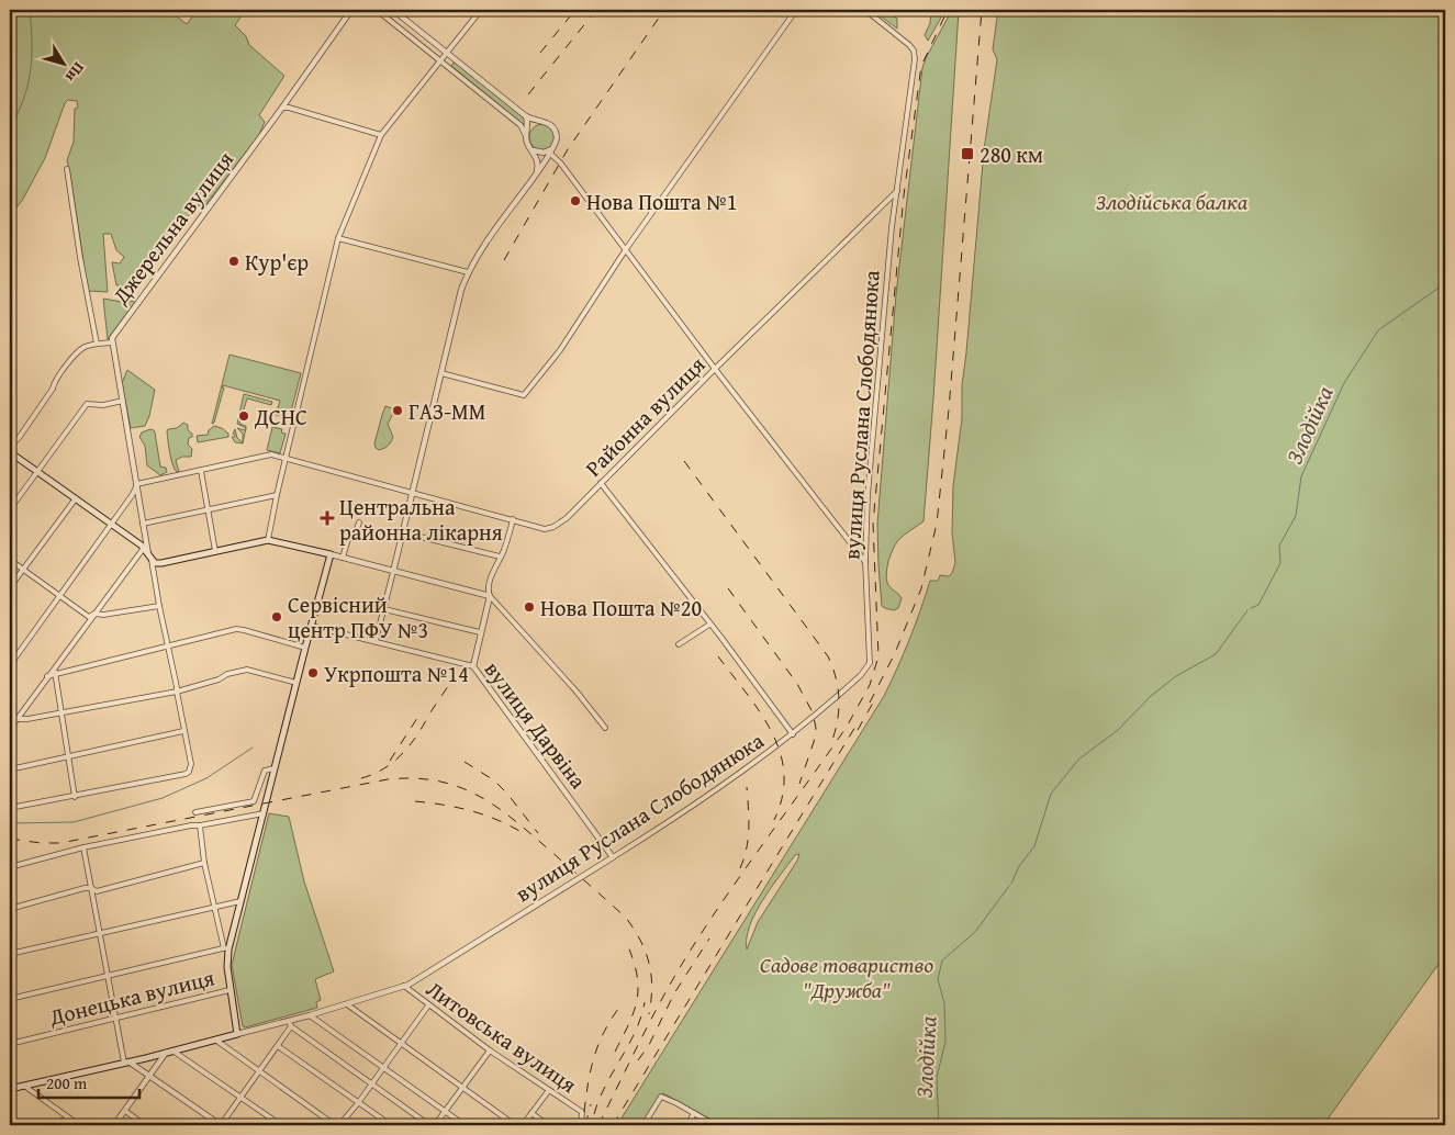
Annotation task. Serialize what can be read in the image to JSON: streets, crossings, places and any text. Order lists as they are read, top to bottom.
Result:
{
  "streets": {
    "main road": ["вулиця Руслана Слободянюка"],
    "street": [
      "Джерельна вулиця",
      "Районна вулиця",
      "вулиця Дарвіна",
      "Донецька вулиця",
      "Литовська вулиця"
    ]
  },
  "crossings": [
    ["вулиця Руслана Слободянюка", "Районна вулиця"],
    ["вулиця Руслана Слободянюка", "вулиця Дарвіна"],
    ["вулиця Руслана Слободянюка", "Литовська вулиця"]
  ],
  "water": ["Злодійка"],
  "parks": ["Злодійська балка", "Садове товариство \"Дружба\""],
  "places": {
    "transit": ["280 км"],
    "other": [
      "Нова Пошта №1",
      "Кур'єр",
      "ГАЗ-ММ",
      "ДСНС",
      "Нова Пошта №20",
      "Сервісний центр ПФУ №3",
      "Укрпошта №14"
    ],
    "health": ["Центральна районна лікарня"]
  },
  "scale_bar": "200 m",
  "north": "bottom right"
}
